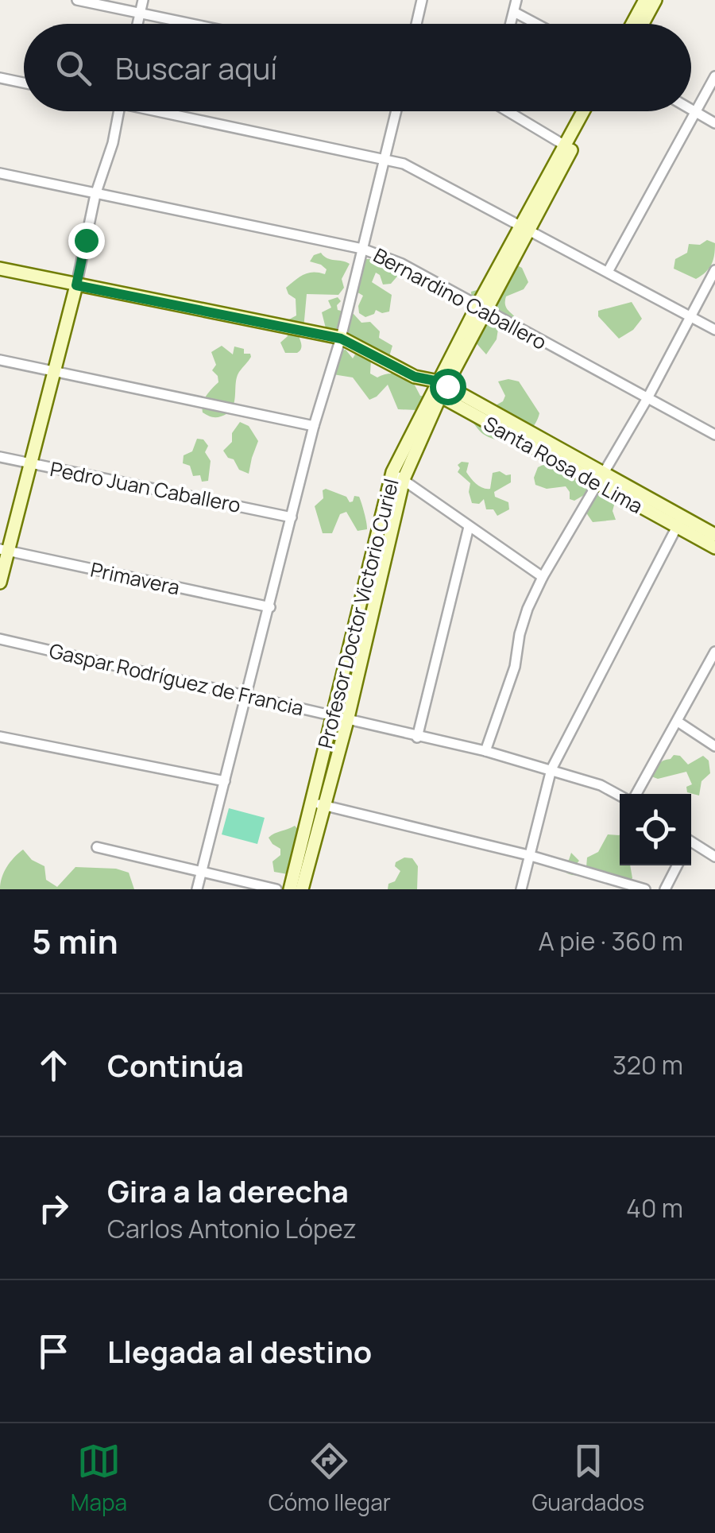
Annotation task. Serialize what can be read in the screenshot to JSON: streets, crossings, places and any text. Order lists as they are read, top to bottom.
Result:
{
  "streets": {
    "main road": ["Santa Rosa de Lima", "Profesor Doctor Victorio Curiel"],
    "street": [
      "Bernardino Caballero",
      "Pedro Juan Caballero",
      "Primavera",
      "Gaspar Rodríguez de Francia"
    ]
  },
  "crossings": [
    ["Bernardino Caballero", "Profesor Doctor Victorio Curiel"],
    ["Santa Rosa de Lima", "Profesor Doctor Victorio Curiel"],
    ["Profesor Doctor Victorio Curiel", "Gaspar Rodríguez de Francia"]
  ],
  "page": {
    "search": "Buscar aquí",
    "heading": ["5 min", "A pie · 360 m"],
    "list": [
      ["Continúa", "320 m"],
      ["Gira a la derecha", "Carlos Antonio López", "40 m"],
      "Llegada al destino"
    ],
    "nav": ["Mapa", "Cómo llegar", "Guardados"]
  }
}
